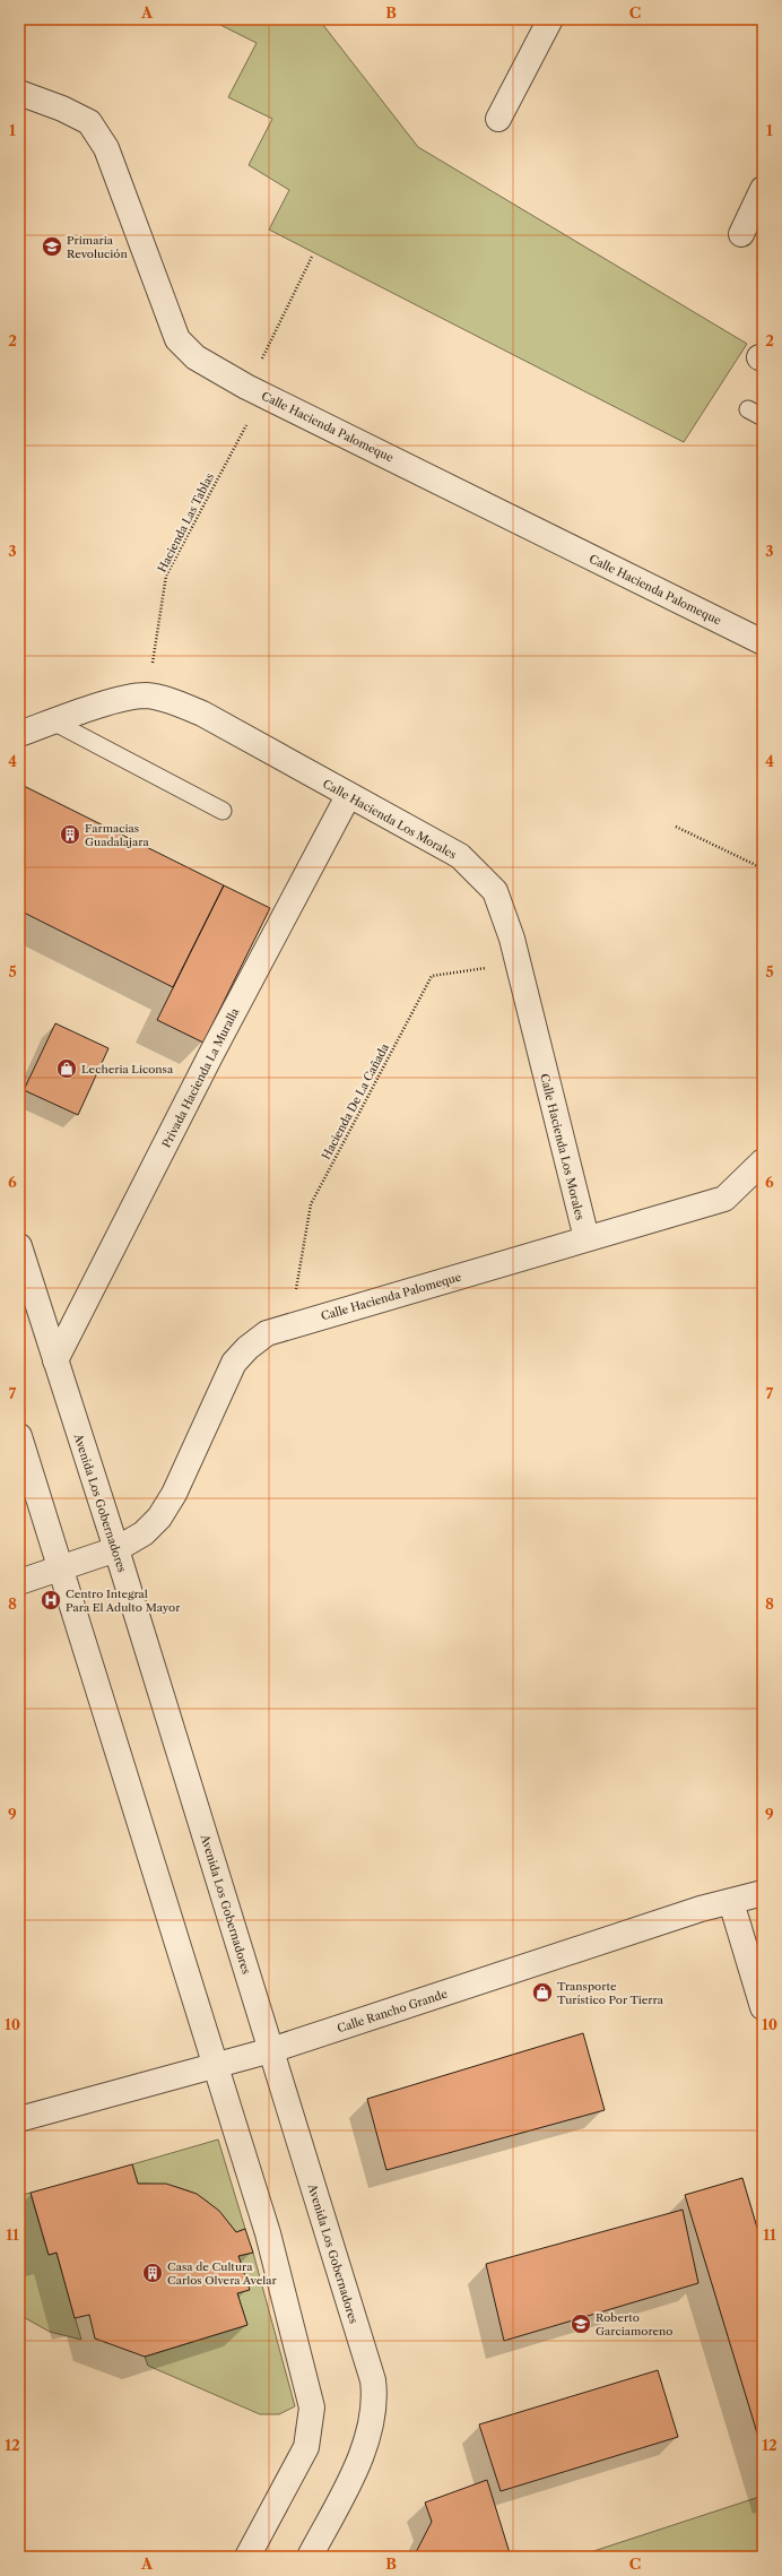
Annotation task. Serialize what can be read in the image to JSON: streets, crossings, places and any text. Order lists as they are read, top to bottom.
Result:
{
  "streets": {
    "street": [
      "Calle Hacienda Palomeque",
      "Calle Hacienda Los Morales",
      "Privada Hacienda La Muralla",
      "Avenida Los Gobernadores",
      "Calle Rancho Grande"
    ],
    "path": ["Hacienda Las Tablas", "Hacienda De La Cañada"]
  },
  "crossings": [
    ["Calle Hacienda Palomeque", "Hacienda Las Tablas"],
    ["Calle Hacienda Palomeque", "Calle Hacienda Los Morales"],
    ["Calle Hacienda Palomeque", "Hacienda De La Cañada"],
    ["Calle Hacienda Palomeque", "Avenida Los Gobernadores"],
    ["Hacienda Las Tablas", "Calle Hacienda Los Morales"],
    ["Calle Hacienda Los Morales", "Privada Hacienda La Muralla"],
    ["Calle Hacienda Los Morales", "Hacienda De La Cañada"],
    ["Privada Hacienda La Muralla", "Avenida Los Gobernadores"],
    ["Avenida Los Gobernadores", "Calle Rancho Grande"]
  ],
  "places": {
    "school or university": ["Primaria Revolución", "Roberto Garciamoreno"],
    "building": ["Farmacias Guadalajara", "Casa de Cultura Carlos Olvera Avelar"],
    "shop": ["Lecheria Liconsa", "Transporte Turístico Por Tierra"],
    "hospital": ["Centro Integral Para El Adulto Mayor"]
  },
  "grid": {
    "columns": ["A", "B", "C"],
    "rows": [
      "1",
      "2",
      "3",
      "4",
      "5",
      "6",
      "7",
      "8",
      "9",
      "10",
      "11",
      "12"
    ]
  }
}
